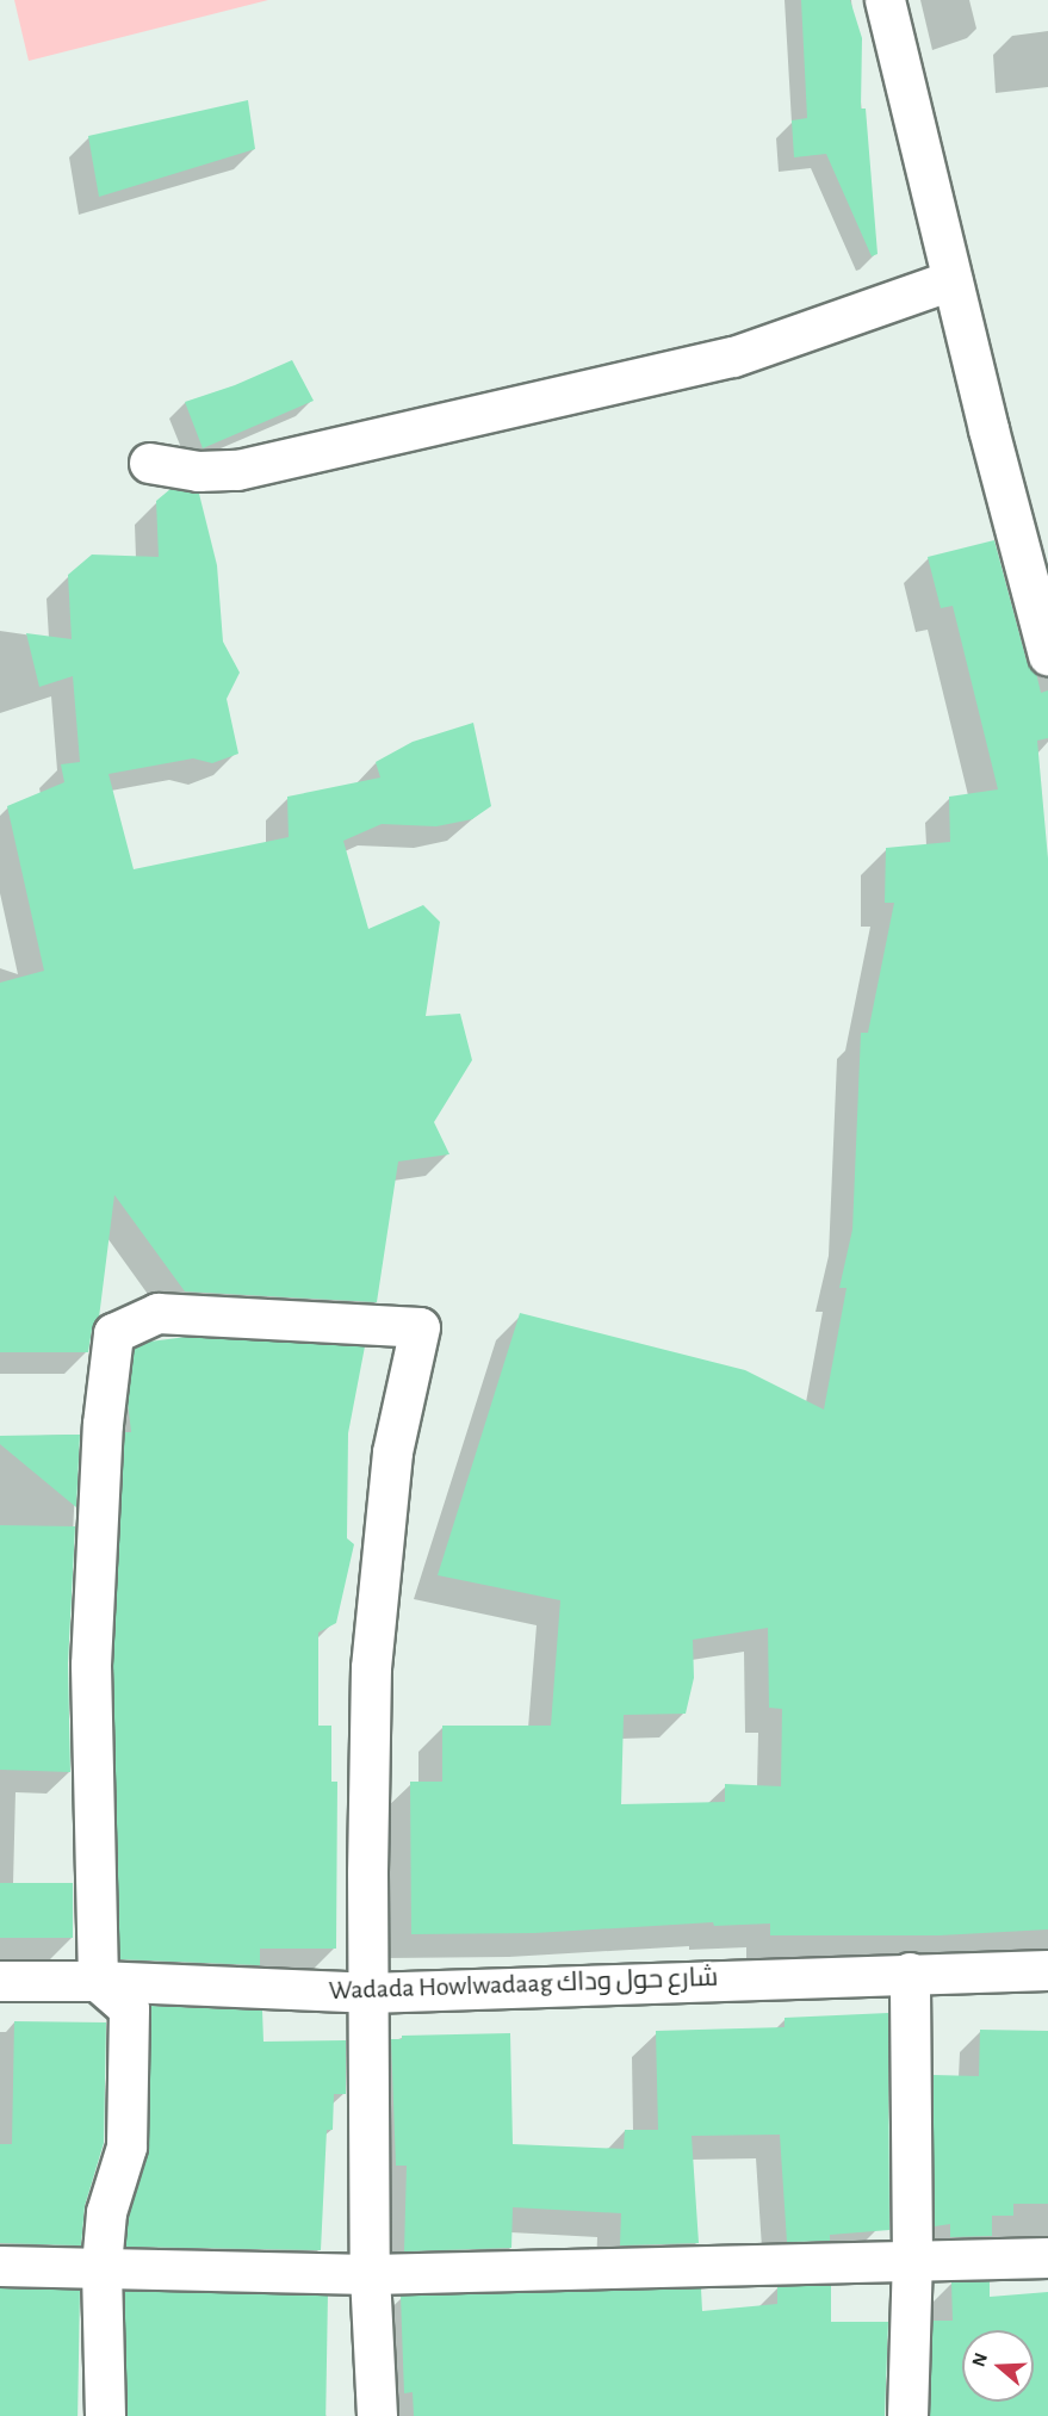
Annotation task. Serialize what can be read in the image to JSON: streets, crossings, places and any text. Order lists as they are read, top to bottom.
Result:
{
  "streets": {
    "street": ["Wadada Howlwadaag شارع حول وداك"]
  },
  "north": "left"
}
